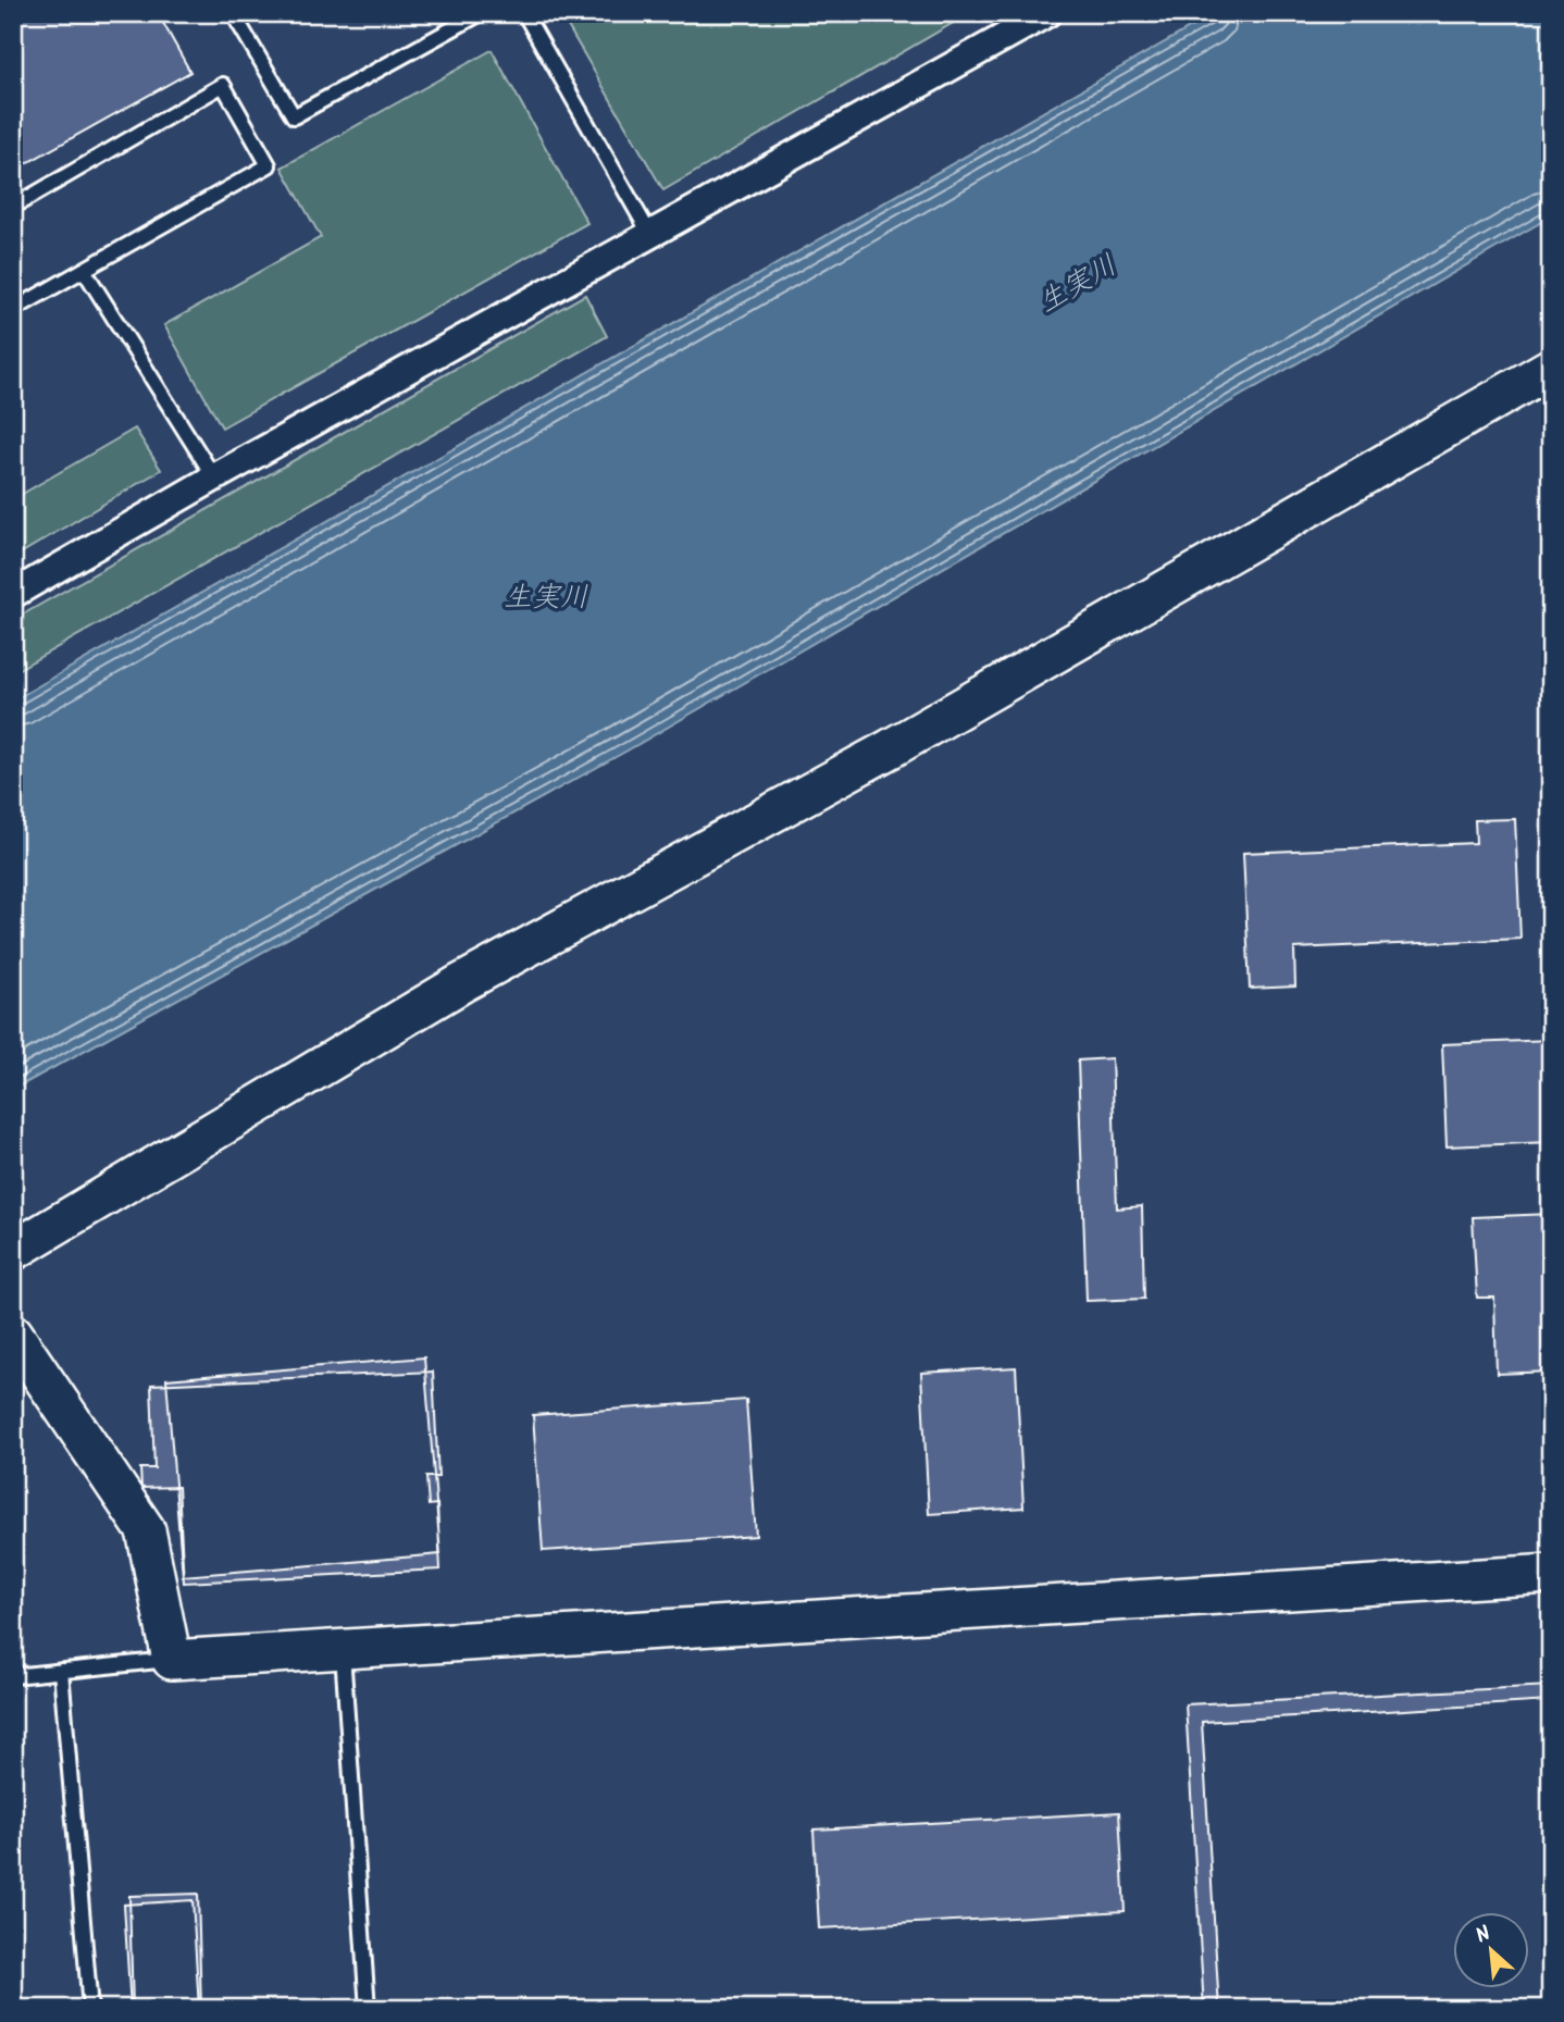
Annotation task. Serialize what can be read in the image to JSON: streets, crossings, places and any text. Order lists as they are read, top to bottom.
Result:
{
  "water": ["生実川"],
  "north": "top left"
}
